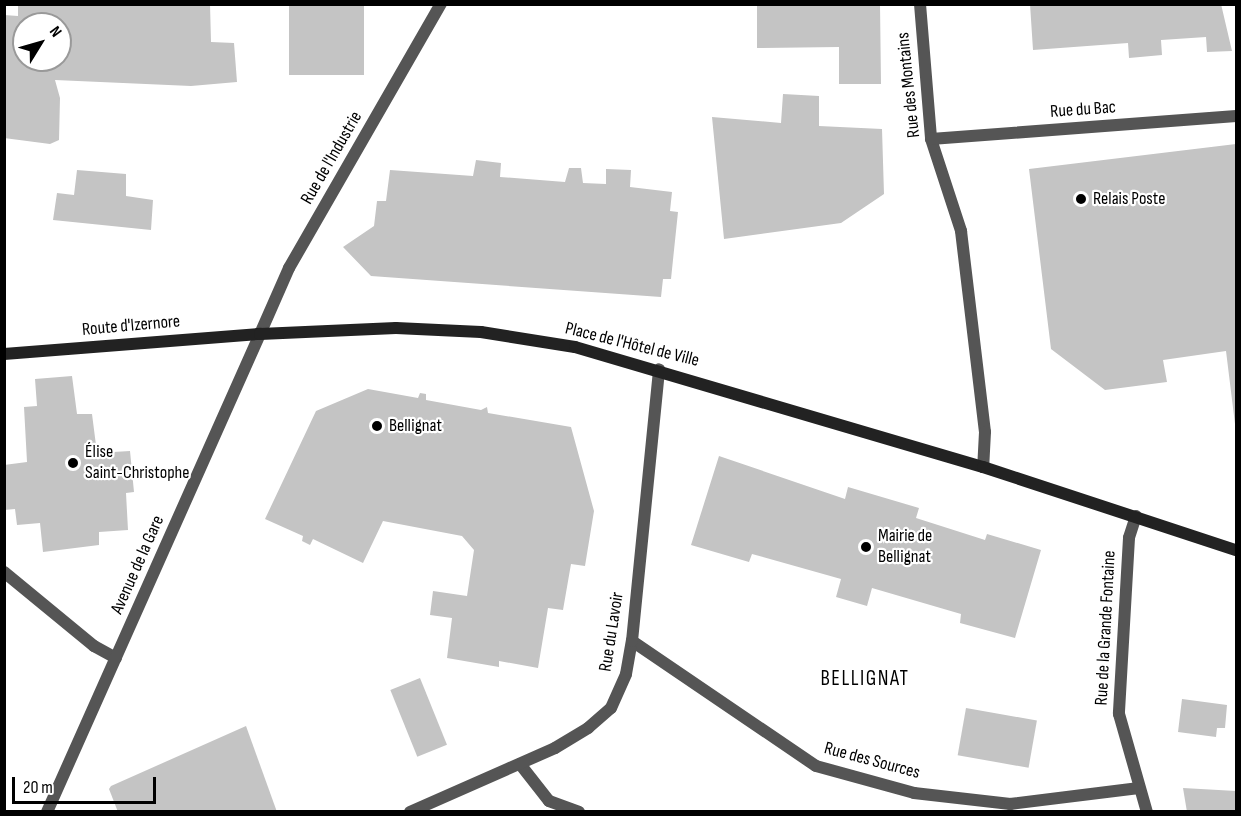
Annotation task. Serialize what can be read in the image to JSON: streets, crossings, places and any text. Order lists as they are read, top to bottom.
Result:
{
  "streets": {
    "main road": ["Route d'Izernore", "Place de l'Hôtel de Ville"],
    "street": [
      "Rue des Montains",
      "Rue du Bac",
      "Rue de l'Industrie",
      "Avenue de la Gare",
      "Rue de la Grande Fontaine",
      "Rue du Lavoir",
      "Rue des Sources"
    ]
  },
  "crossings": [
    ["Rue des Montains", "Rue du Bac"],
    ["Rue des Montains", "Place de l'Hôtel de Ville"],
    ["Rue de l'Industrie", "Route d'Izernore"],
    ["Rue de l'Industrie", "Place de l'Hôtel de Ville"],
    ["Rue de l'Industrie", "Avenue de la Gare"],
    ["Route d'Izernore", "Place de l'Hôtel de Ville"],
    ["Route d'Izernore", "Avenue de la Gare"],
    ["Place de l'Hôtel de Ville", "Avenue de la Gare"],
    ["Place de l'Hôtel de Ville", "Rue de la Grande Fontaine"],
    ["Place de l'Hôtel de Ville", "Rue du Lavoir"],
    ["Rue de la Grande Fontaine", "Rue des Sources"],
    ["Rue du Lavoir", "Rue des Sources"]
  ],
  "districts": ["BELLIGNAT"],
  "places": [
    "Relais Poste",
    "Bellignat",
    "Élise Saint-Christophe",
    "Mairie de Bellignat"
  ],
  "scale_bar": "20 m",
  "north": "top right"
}
